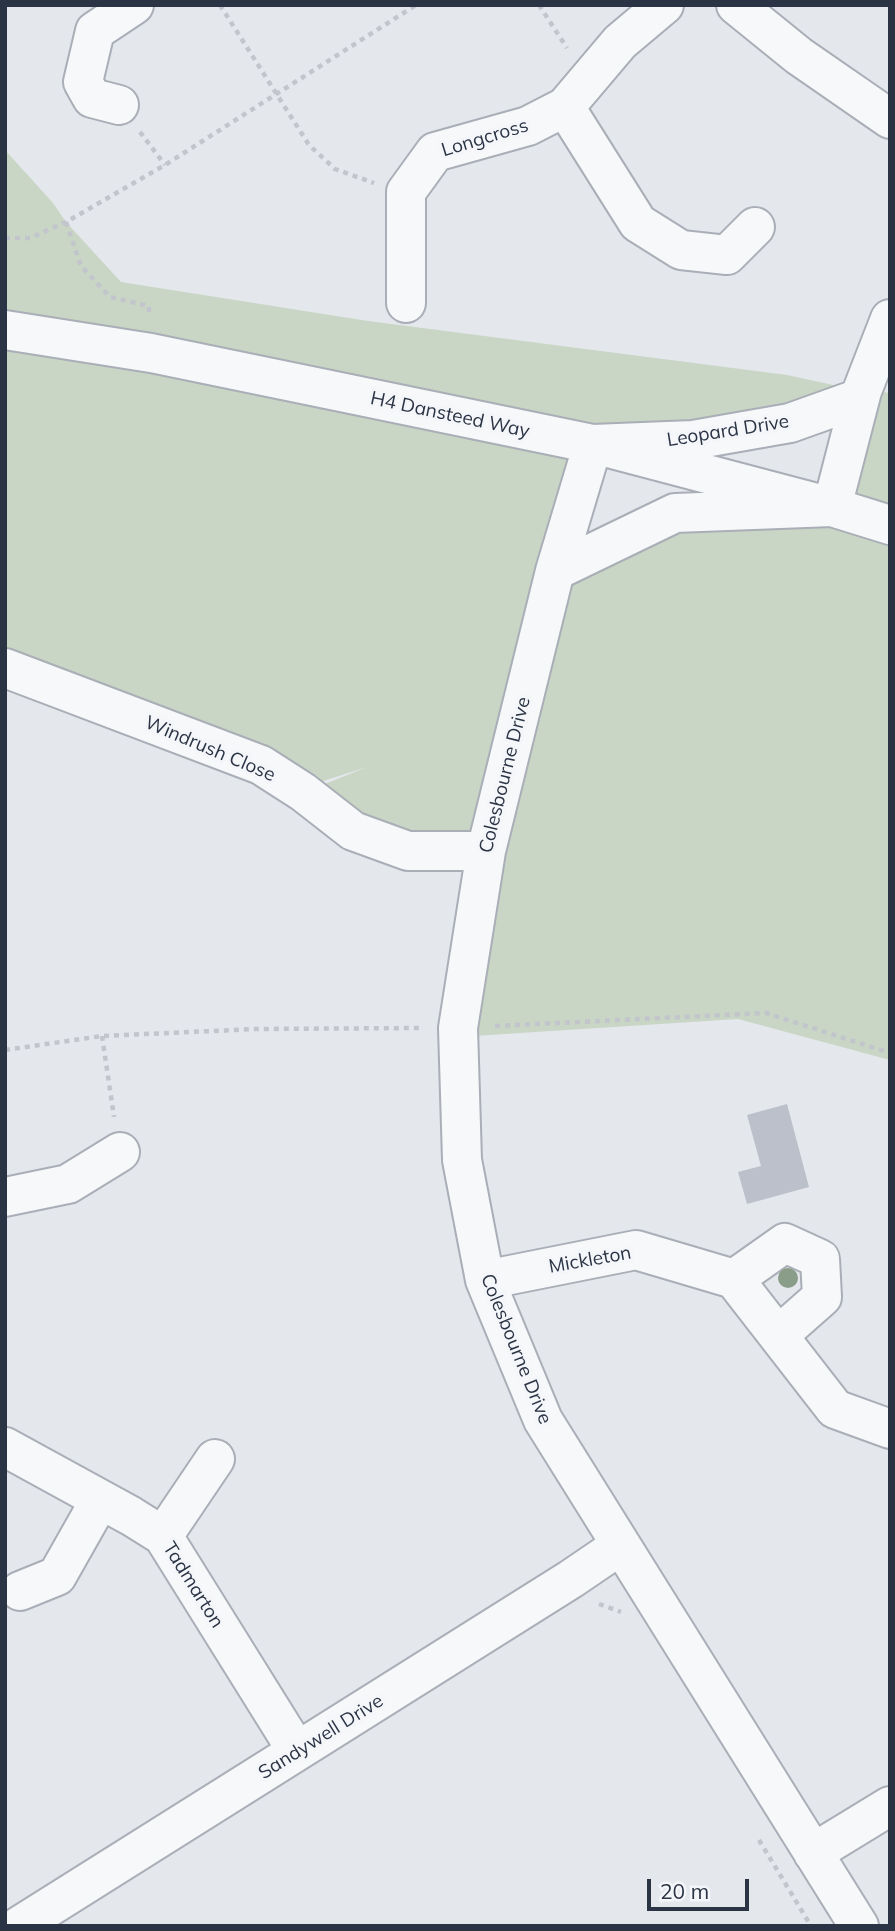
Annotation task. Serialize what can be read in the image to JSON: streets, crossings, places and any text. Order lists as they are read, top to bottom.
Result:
{
  "streets": {
    "street": [
      "Longcross",
      "H4 Dansteed Way",
      "Leopard Drive",
      "Windrush Close",
      "Colesbourne Drive",
      "Mickleton",
      "Tadmarton",
      "Sandywell Drive"
    ]
  },
  "crossings": [
    ["H4 Dansteed Way", "Leopard Drive"],
    ["H4 Dansteed Way", "Colesbourne Drive"],
    ["Leopard Drive", "Colesbourne Drive"],
    ["Windrush Close", "Colesbourne Drive"],
    ["Colesbourne Drive", "Mickleton"],
    ["Colesbourne Drive", "Sandywell Drive"],
    ["Tadmarton", "Sandywell Drive"]
  ],
  "scale_bar": "20 m"
}
